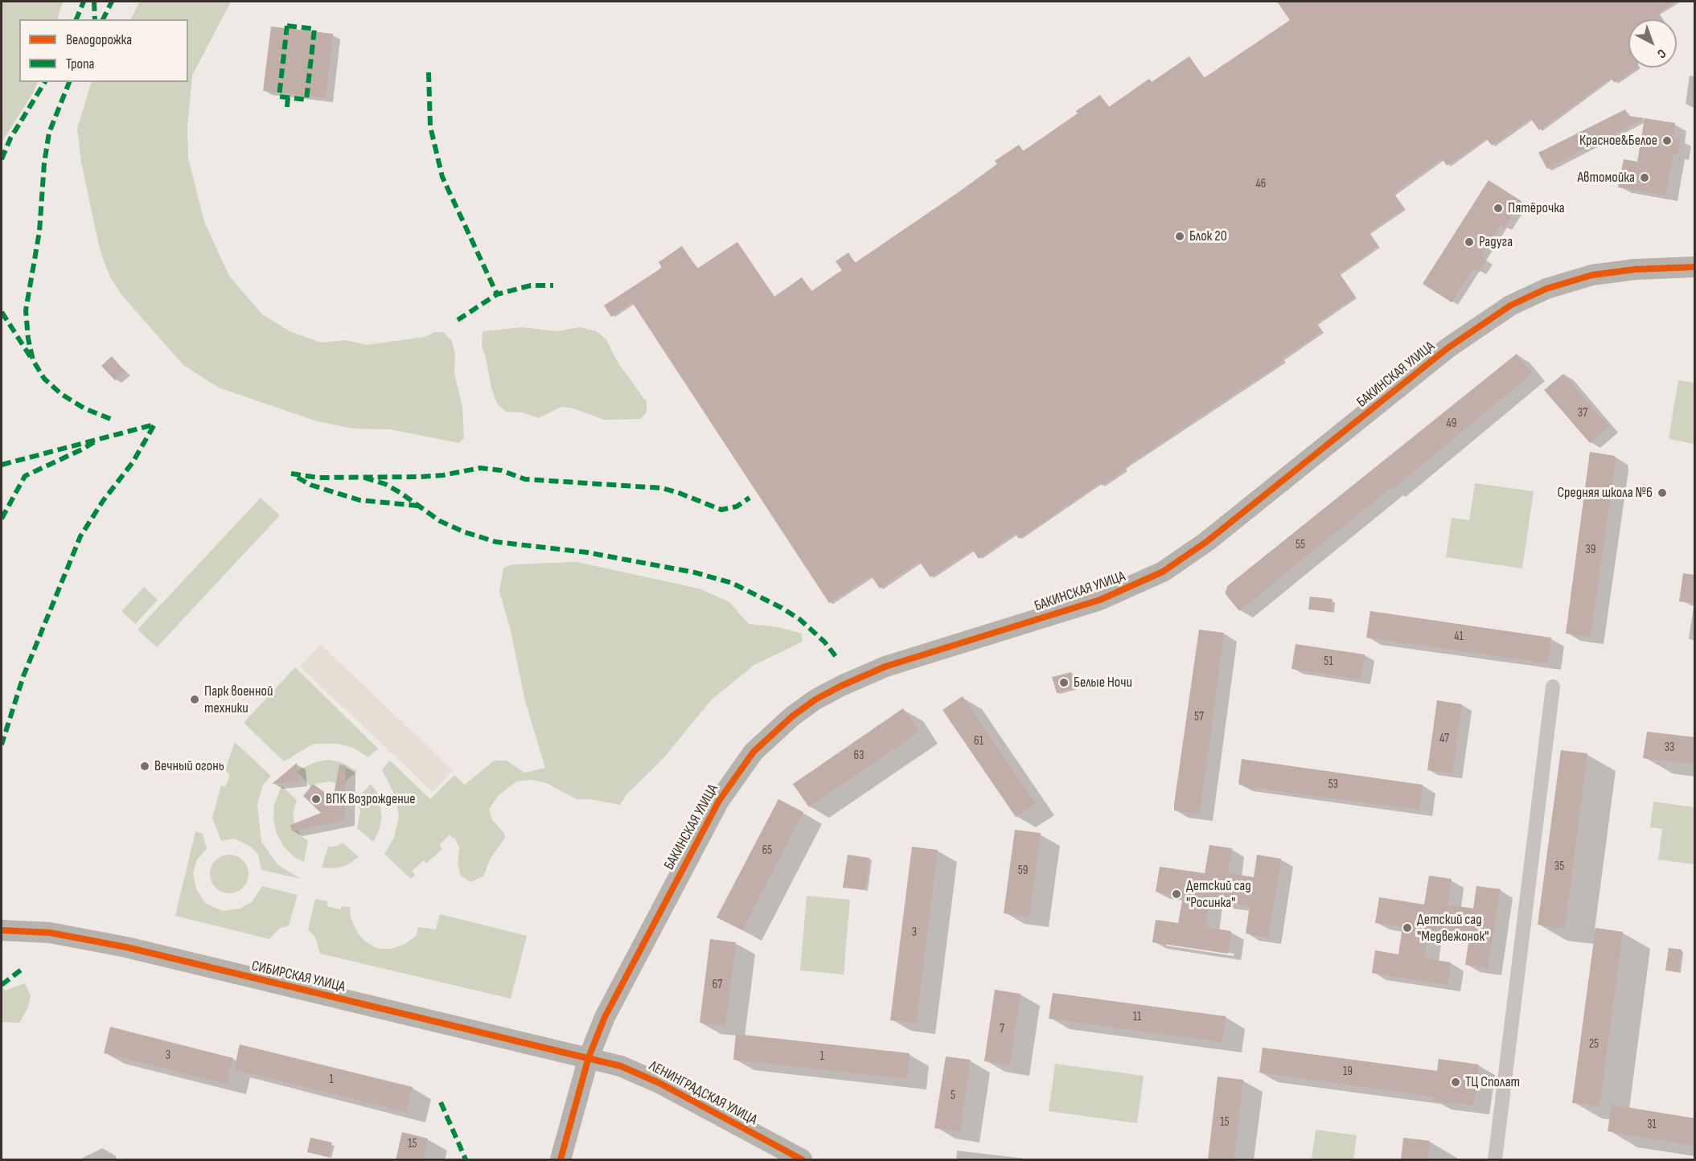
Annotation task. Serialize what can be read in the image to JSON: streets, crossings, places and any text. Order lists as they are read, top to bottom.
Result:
{
  "streets": {
    "street": ["БАКИНСКАЯ УЛИЦА", "СИБИРСКАЯ УЛИЦА", "ЛЕНИНГРАДСКАЯ УЛИЦА"]
  },
  "crossings": [
    ["БАКИНСКАЯ УЛИЦА", "СИБИРСКАЯ УЛИЦА"],
    ["БАКИНСКАЯ УЛИЦА", "ЛЕНИНГРАДСКАЯ УЛИЦА"],
    ["СИБИРСКАЯ УЛИЦА", "ЛЕНИНГРАДСКАЯ УЛИЦА"]
  ],
  "places": [
    "Красное&Белое",
    "Автомойка",
    "Пятёрочка",
    "Блок 20",
    "Радуга",
    "Средняя школа №6",
    "Белые Ночи",
    "Парк военной техники",
    "Вечный огонь",
    "ВПК Возрождение",
    "Детский сад \"Росинка\"",
    "Детский сад \"Медвежонок\"",
    "ТЦ Сполат"
  ],
  "house_numbers": [
    "46",
    "37",
    "49",
    "55",
    "39",
    "41",
    "51",
    "57",
    "47",
    "61",
    "33",
    "63",
    "53",
    "65",
    "35",
    "59",
    "3",
    "67",
    "11",
    "7",
    "25",
    "3",
    "1",
    "19",
    "1",
    "5",
    "15",
    "31",
    "15"
  ],
  "legend": ["Велодорожка", "Тропа"],
  "north": "bottom right"
}
